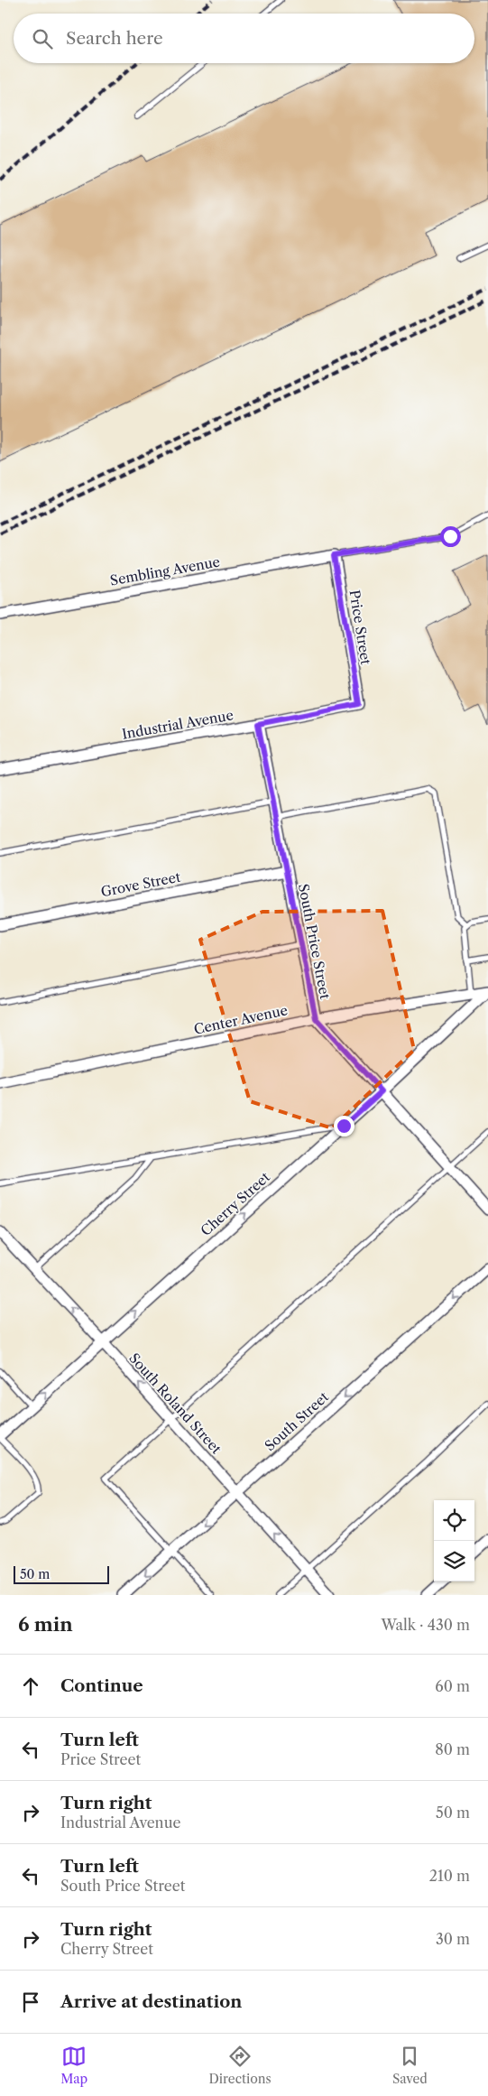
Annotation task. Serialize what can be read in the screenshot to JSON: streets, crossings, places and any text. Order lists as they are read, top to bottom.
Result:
{
  "streets": {
    "street": [
      "Sembling Avenue",
      "Price Street",
      "Industrial Avenue",
      "Grove Street",
      "South Price Street",
      "Center Avenue",
      "Cherry Street",
      "South Roland Street",
      "South Street"
    ]
  },
  "crossings": [
    ["Sembling Avenue", "Price Street"],
    ["Price Street", "Industrial Avenue"],
    ["Industrial Avenue", "South Price Street"],
    ["Grove Street", "South Price Street"],
    ["South Price Street", "Center Avenue"],
    ["South Price Street", "Cherry Street"],
    ["Center Avenue", "Cherry Street"],
    ["Cherry Street", "South Roland Street"],
    ["South Roland Street", "South Street"]
  ],
  "one_way": ["Cherry Street", "South Roland Street", "South Street"],
  "scale_bar": "50 m",
  "page": {
    "search": "Search here",
    "scale": "50 m",
    "heading": ["6 min", "Walk · 430 m"],
    "list": [
      ["Continue", "60 m"],
      ["Turn left", "Price Street", "80 m"],
      ["Turn right", "Industrial Avenue", "50 m"],
      ["Turn left", "South Price Street", "210 m"],
      ["Turn right", "Cherry Street", "30 m"],
      "Arrive at destination"
    ],
    "nav": ["Map", "Directions", "Saved"]
  }
}
